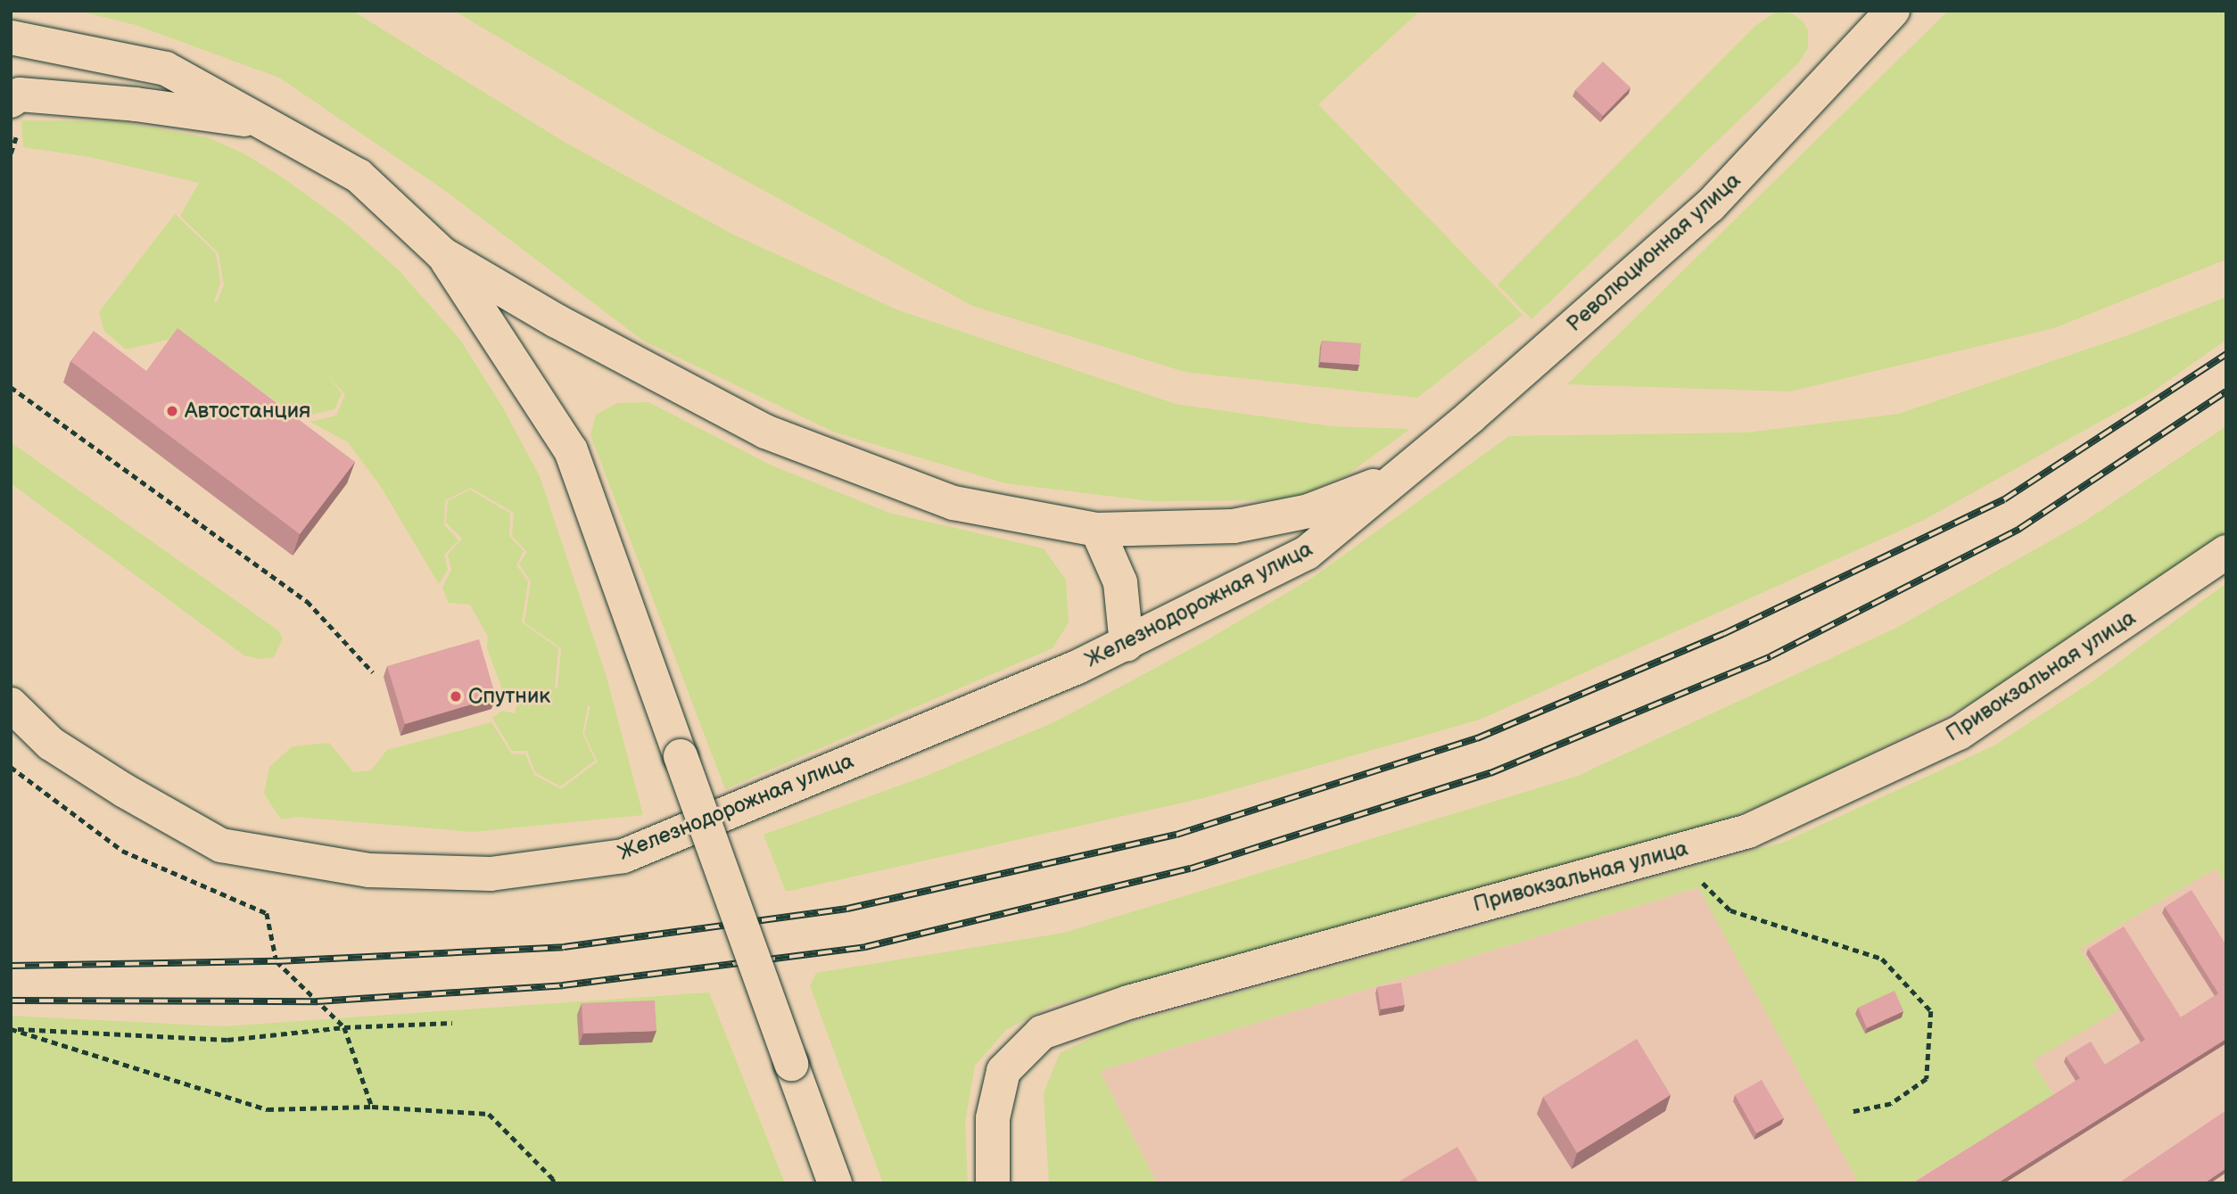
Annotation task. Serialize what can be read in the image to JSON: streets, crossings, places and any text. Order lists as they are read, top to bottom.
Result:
{
  "streets": {
    "street": ["Революционная улица", "Железнодорожная улица", "Привокзальная улица"]
  },
  "crossings": [
    ["Революционная улица", "Железнодорожная улица"]
  ],
  "places": ["Автостанция", "Спутник"]
}
